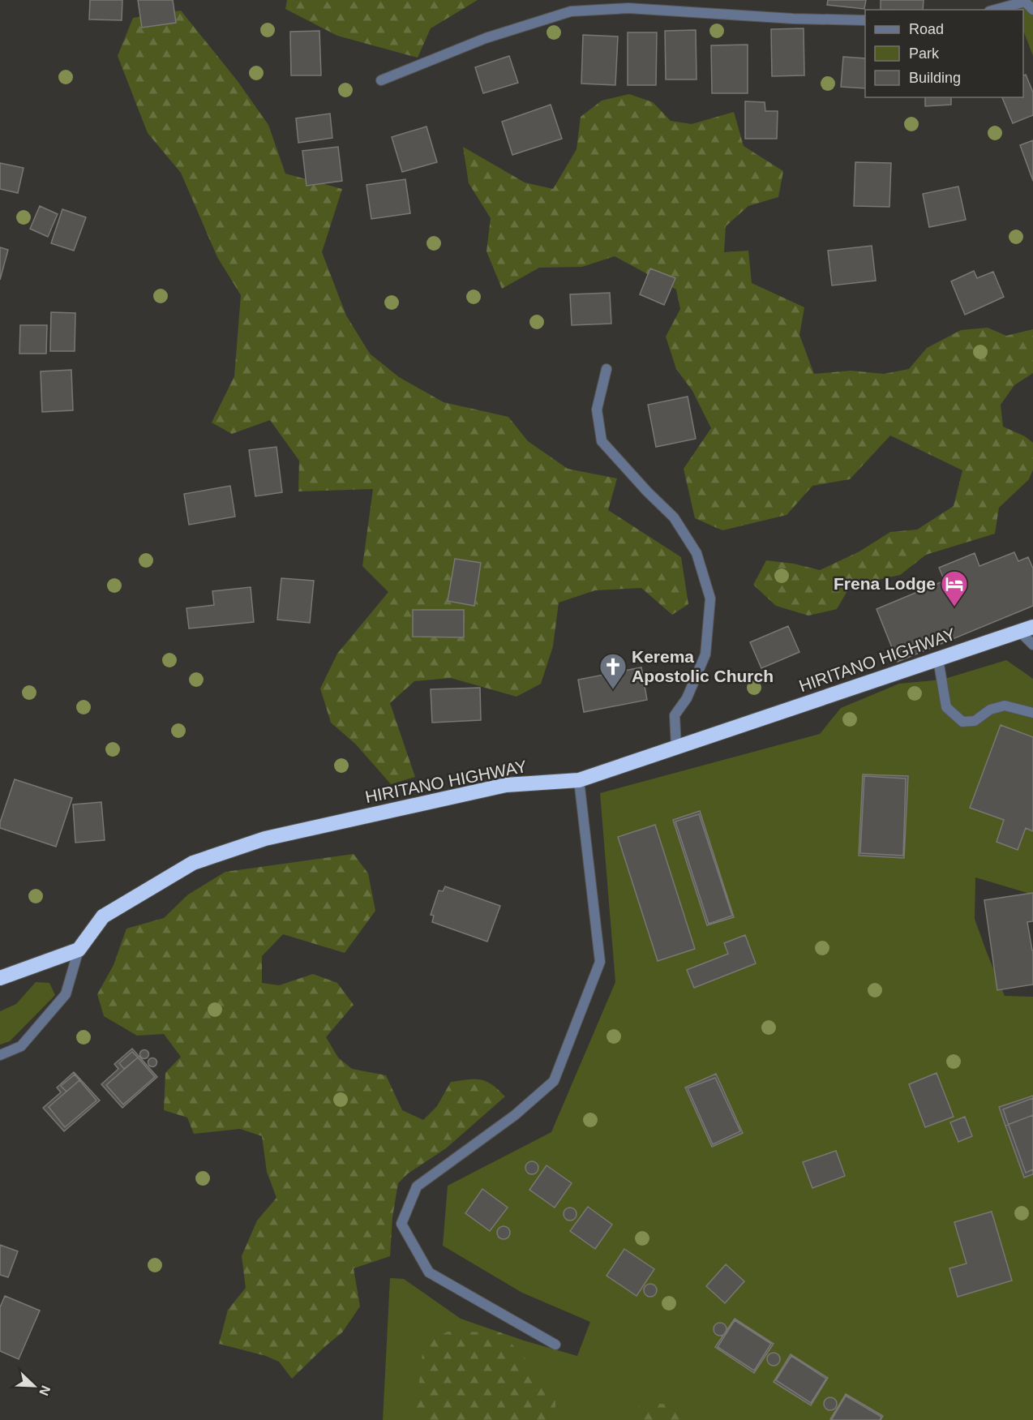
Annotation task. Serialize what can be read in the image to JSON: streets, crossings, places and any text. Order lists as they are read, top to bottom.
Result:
{
  "streets": {
    "highway": ["HIRITANO HIGHWAY"]
  },
  "places": {
    "hotel": ["Frena Lodge"],
    "church": ["Kerema Apostolic Church"]
  },
  "legend": ["Road", "Park", "Building"],
  "north": "bottom right"
}
